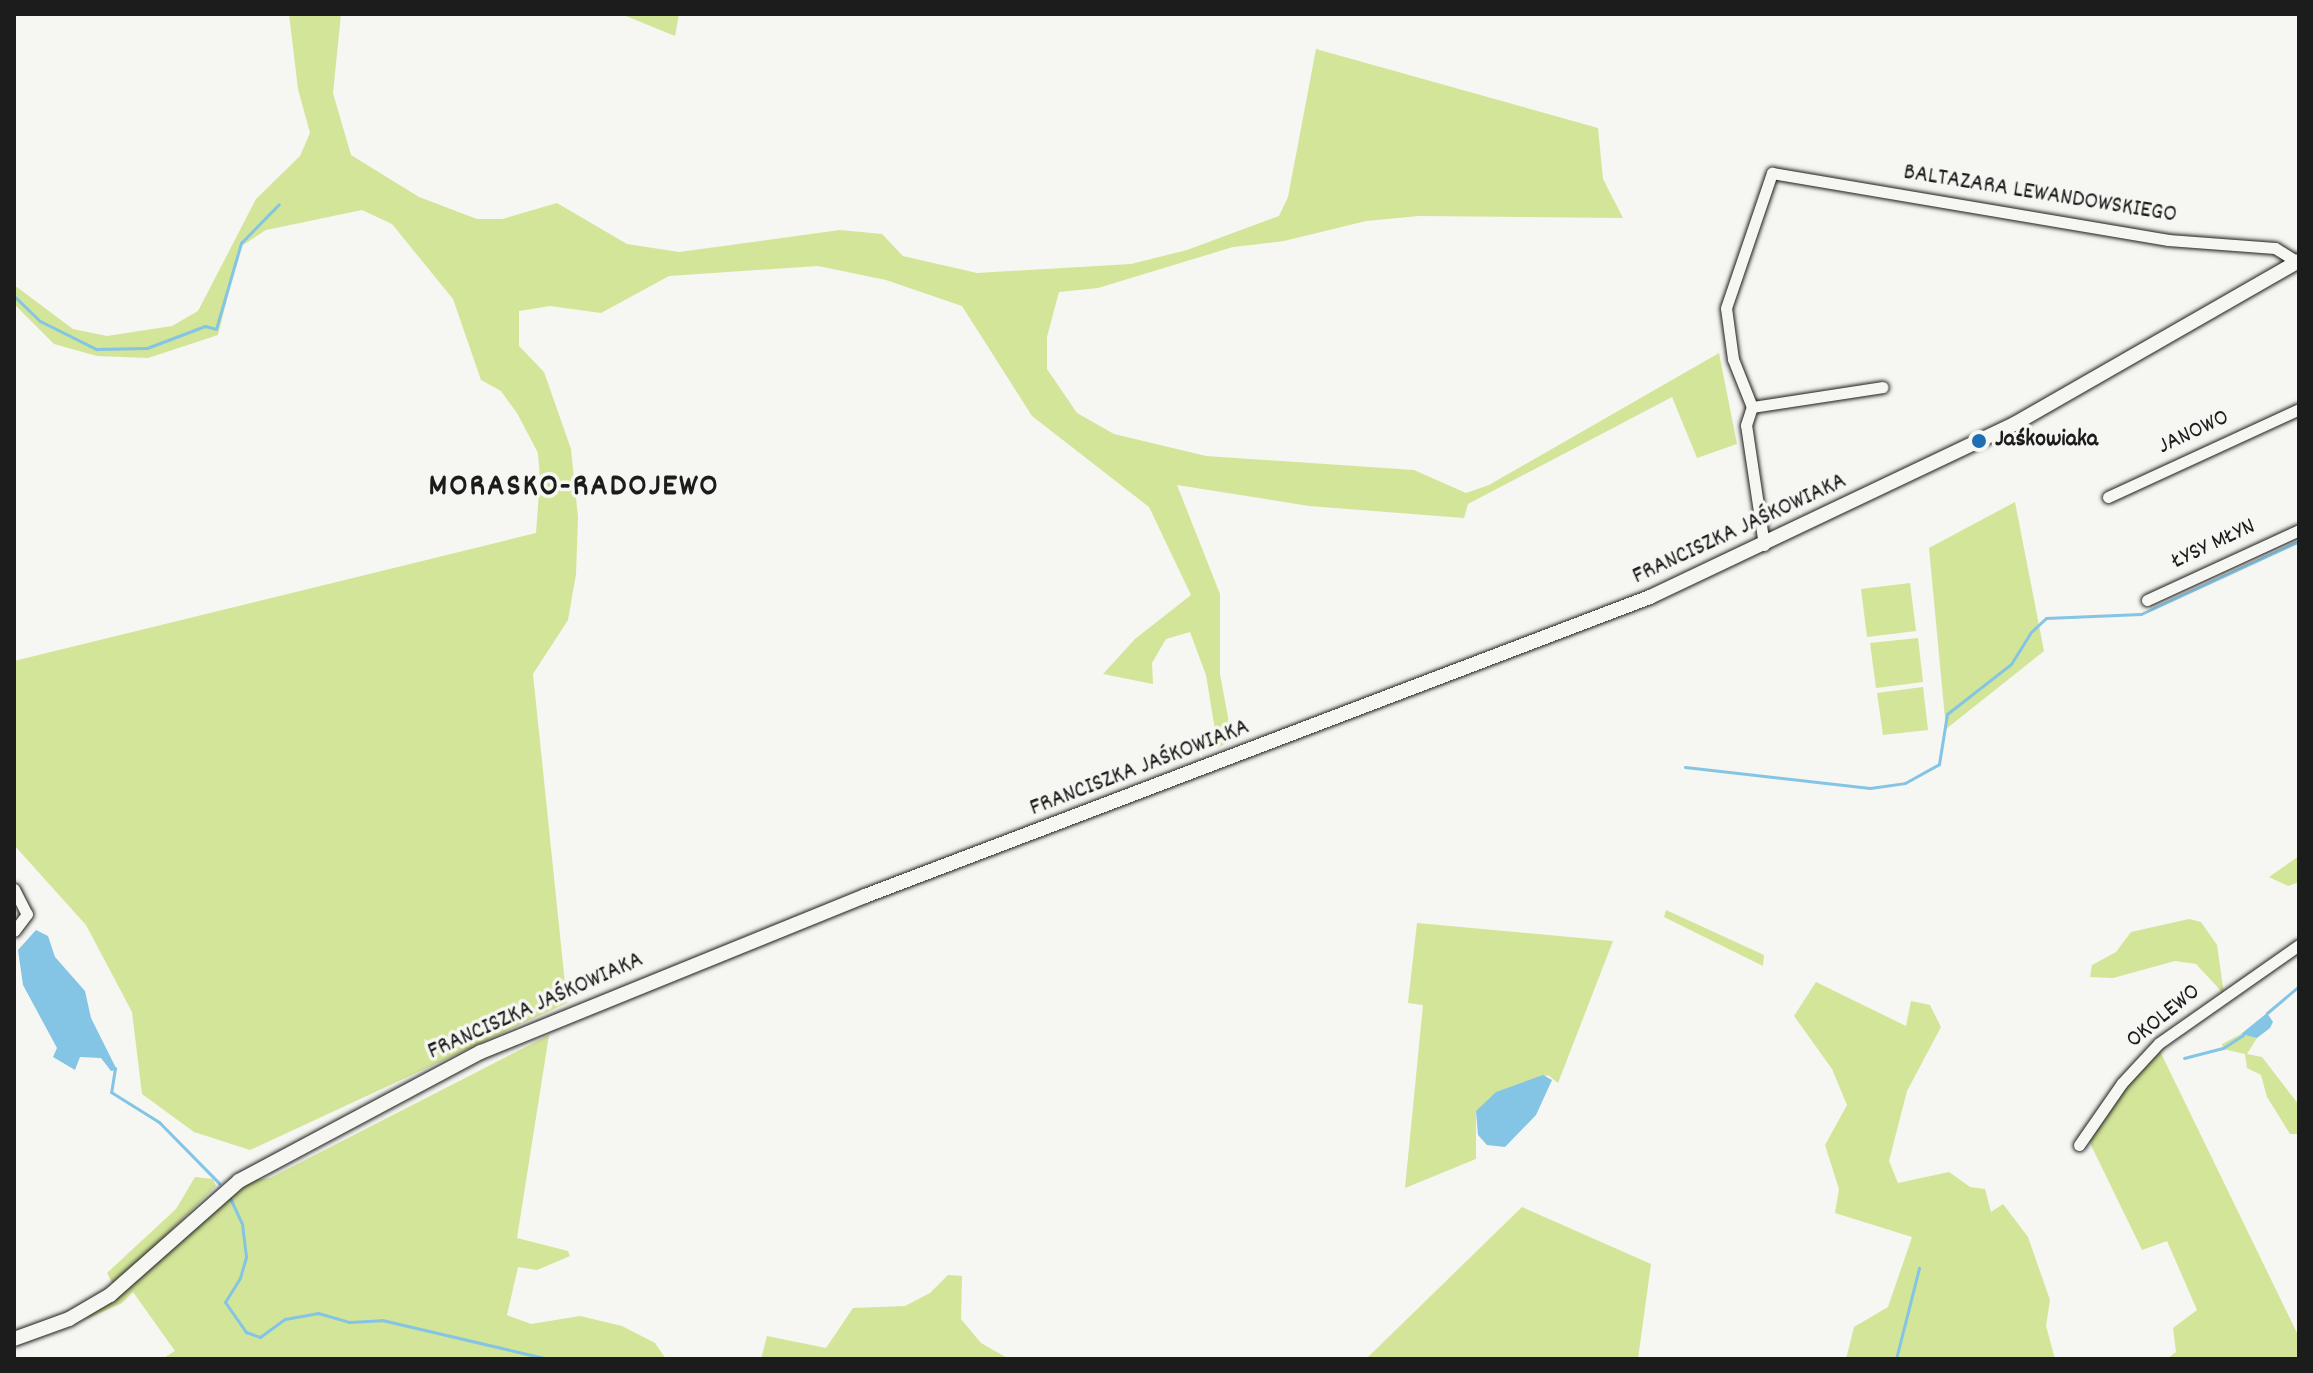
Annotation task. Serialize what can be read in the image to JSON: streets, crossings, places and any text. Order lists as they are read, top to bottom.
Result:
{
  "streets": {
    "street": [
      "BALTAZARA LEWANDOWSKIEGO",
      "JANOWO",
      "FRANCISZKA JAŚKOWIAKA",
      "ŁYSY MŁYN",
      "OKOLEWO"
    ]
  },
  "crossings": [
    ["BALTAZARA LEWANDOWSKIEGO", "FRANCISZKA JAŚKOWIAKA"]
  ],
  "districts": ["MORASKO-RADOJEWO"],
  "places": ["Jaśkowiaka"]
}
